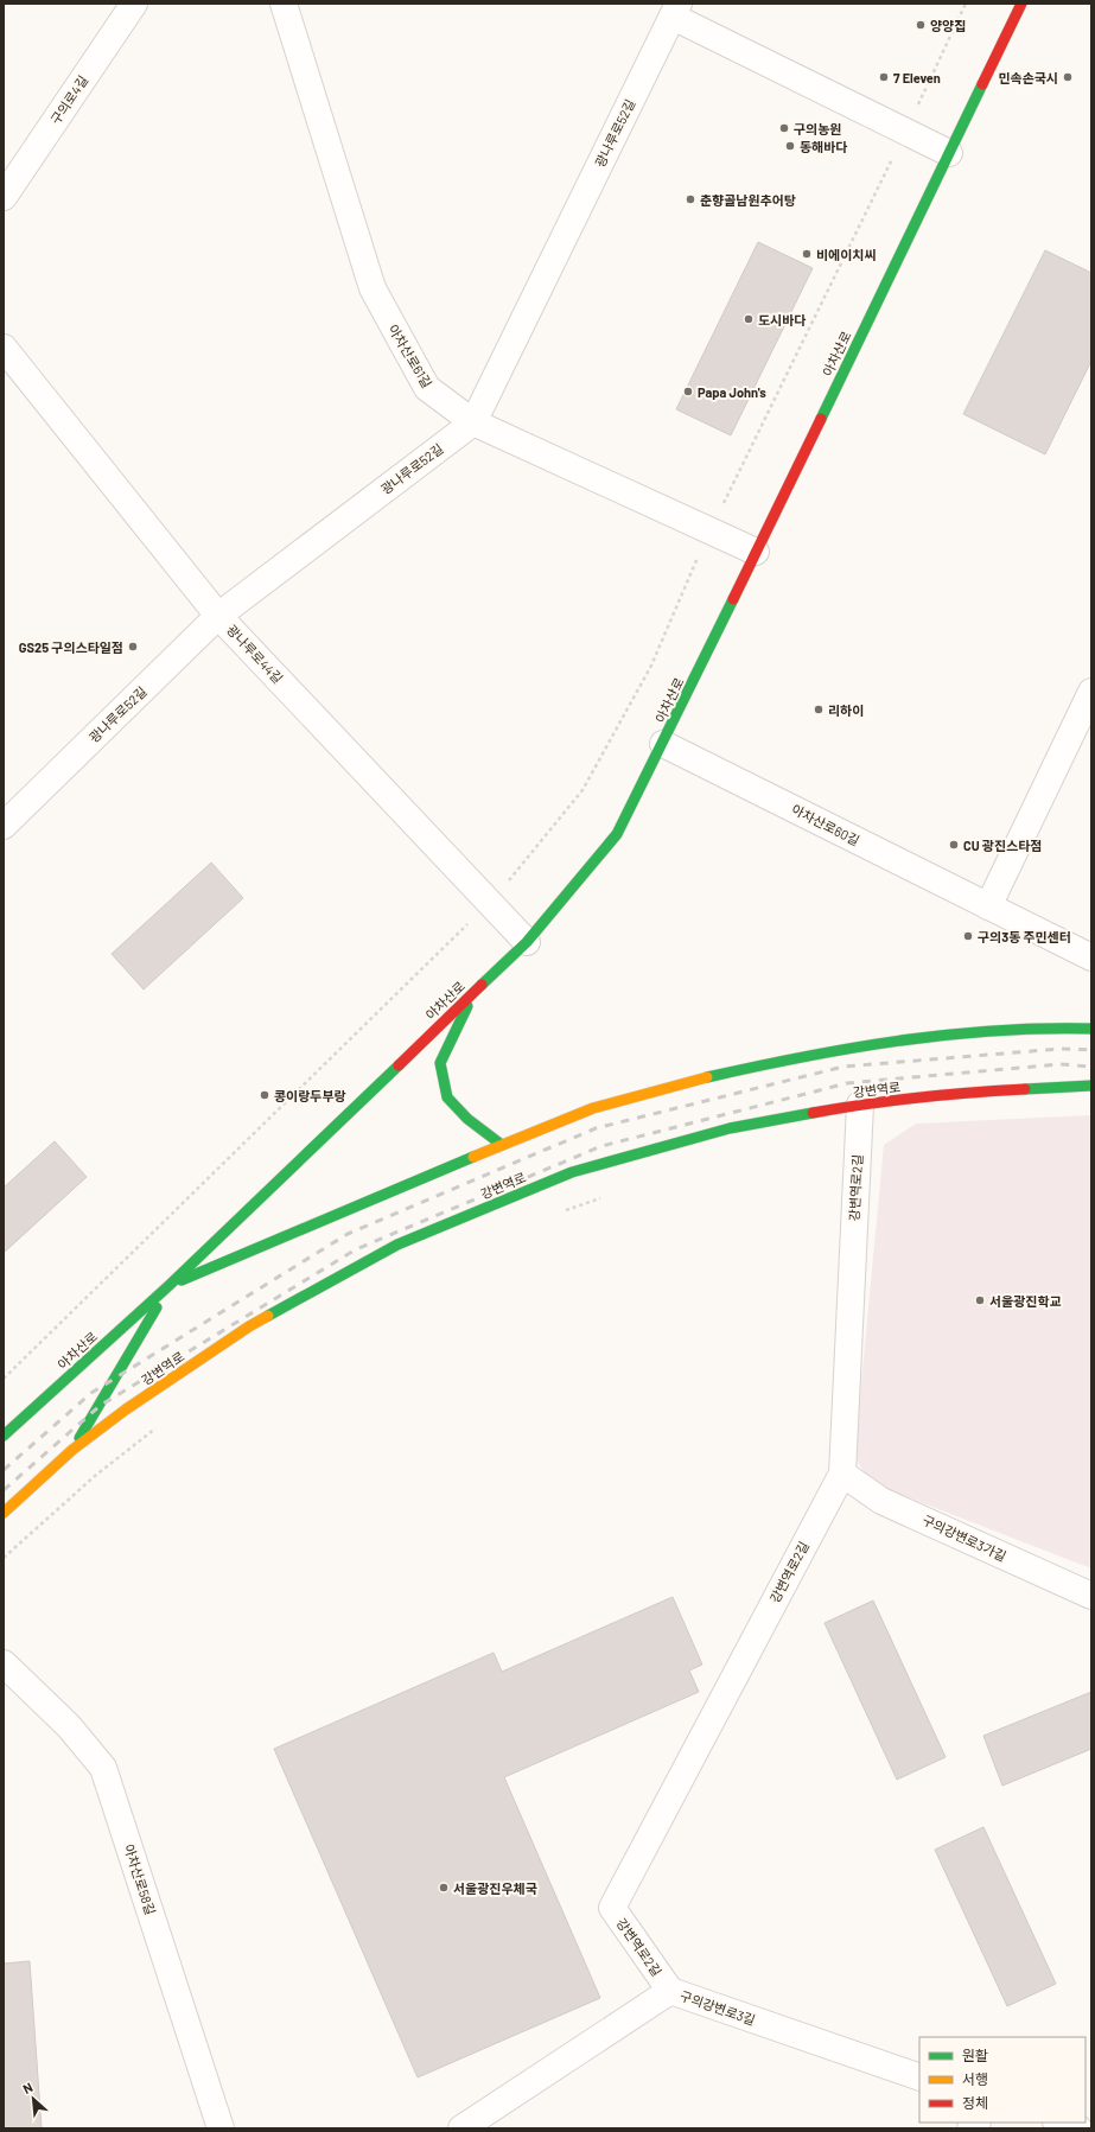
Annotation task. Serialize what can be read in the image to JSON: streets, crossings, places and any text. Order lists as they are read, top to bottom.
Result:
{
  "streets": {
    "main road": ["아차산로", "강변역로"],
    "street": [
      "구의로4길",
      "광나루로52길",
      "아차산로61길",
      "광나루로44길",
      "아차산로60길",
      "강변역로2길",
      "구의강변로3가길",
      "아차산로58길",
      "구의강변로3길"
    ]
  },
  "crossings": [
    ["광나루로52길", "아차산로61길"],
    ["광나루로52길", "광나루로44길"],
    ["아차산로", "아차산로61길"],
    ["아차산로", "광나루로44길"],
    ["아차산로", "아차산로60길"],
    ["아차산로", "강변역로"],
    ["강변역로", "강변역로2길"],
    ["강변역로2길", "구의강변로3가길"],
    ["강변역로2길", "구의강변로3길"]
  ],
  "places": [
    "양양집",
    "7 Eleven",
    "민속손국시",
    "구의농원",
    "동해바다",
    "춘향골남원추어탕",
    "비에이치씨",
    "도시바다",
    "Papa John's",
    "GS25 구의스타일점",
    "리하이",
    "CU 광진스타점",
    "구의3동 주민센터",
    "콩이랑두부랑",
    "서울광진학교",
    "서울광진우체국"
  ],
  "legend": ["원활", "서행", "정체"],
  "north": "top left"
}
